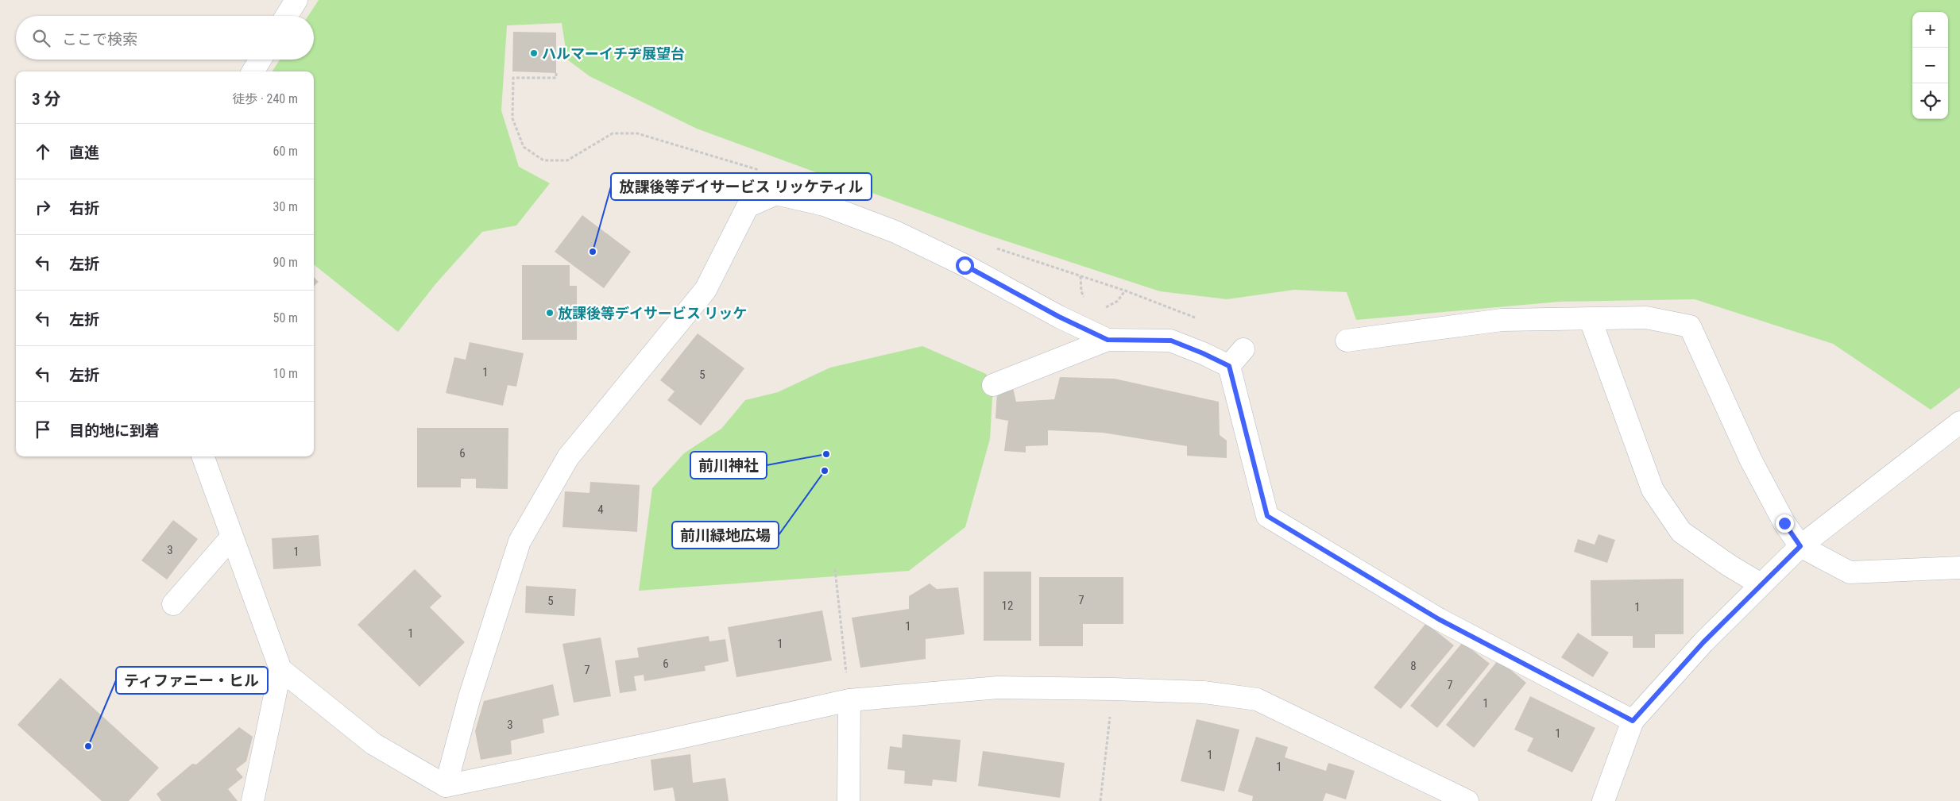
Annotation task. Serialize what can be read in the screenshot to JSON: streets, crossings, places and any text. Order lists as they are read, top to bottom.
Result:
{
  "places": [
    "ハルマーイチヂ展望台",
    "放課後等デイサービス リッケティル",
    "放課後等デイサービス リッケ",
    "前川神社",
    "前川緑地広場",
    "ティファニー・ヒル"
  ],
  "house_numbers": [
    "1",
    "5",
    "6",
    "4",
    "3",
    "1",
    "7",
    "5",
    "12",
    "1",
    "1",
    "1",
    "1",
    "6",
    "8",
    "7",
    "7",
    "1",
    "3",
    "1",
    "1",
    "1"
  ],
  "page": {
    "map_buttons": ["+", "−"],
    "search": "ここで検索",
    "heading": ["3 分", "徒歩 · 240 m"],
    "list": [
      ["直進", "60 m"],
      ["右折", "30 m"],
      ["左折", "90 m"],
      ["左折", "50 m"],
      ["左折", "10 m"],
      "目的地に到着"
    ]
  }
}
